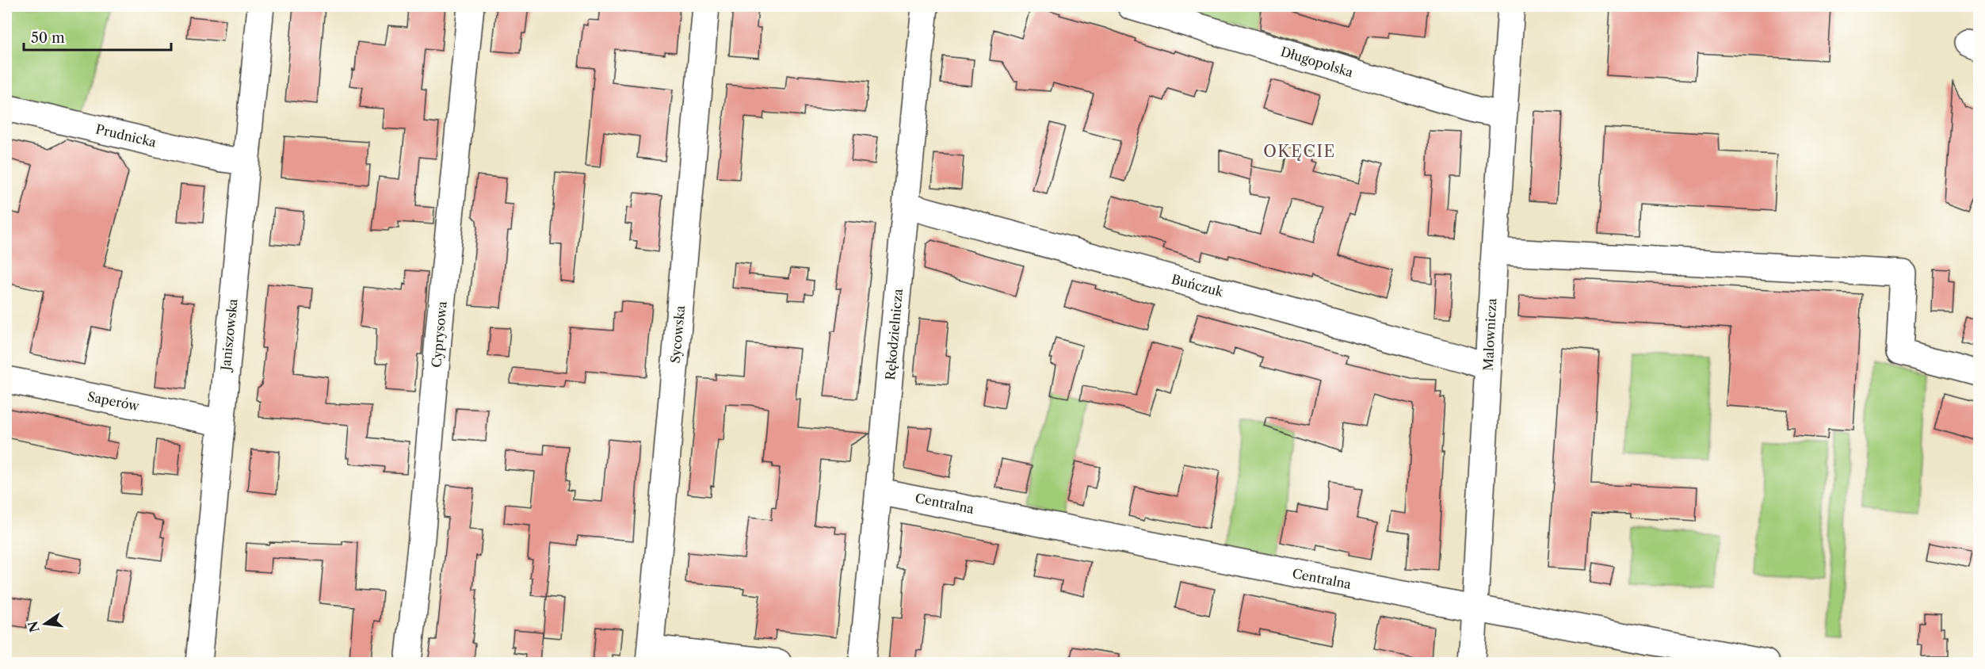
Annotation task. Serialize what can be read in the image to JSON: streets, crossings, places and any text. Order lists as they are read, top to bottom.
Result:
{
  "streets": {
    "street": [
      "Długopolska",
      "Prudnicka",
      "Buńczuk",
      "Janiszowska",
      "Cyprysowa",
      "Sycowska",
      "Rękodzielnicza",
      "Malownicza",
      "Saperów",
      "Centralna"
    ]
  },
  "crossings": [
    ["Długopolska", "Malownicza"],
    ["Prudnicka", "Janiszowska"],
    ["Buńczuk", "Rękodzielnicza"],
    ["Buńczuk", "Malownicza"],
    ["Janiszowska", "Saperów"],
    ["Rękodzielnicza", "Centralna"],
    ["Malownicza", "Centralna"]
  ],
  "districts": ["OKĘCIE"],
  "scale_bar": "50 m",
  "north": "left"
}
